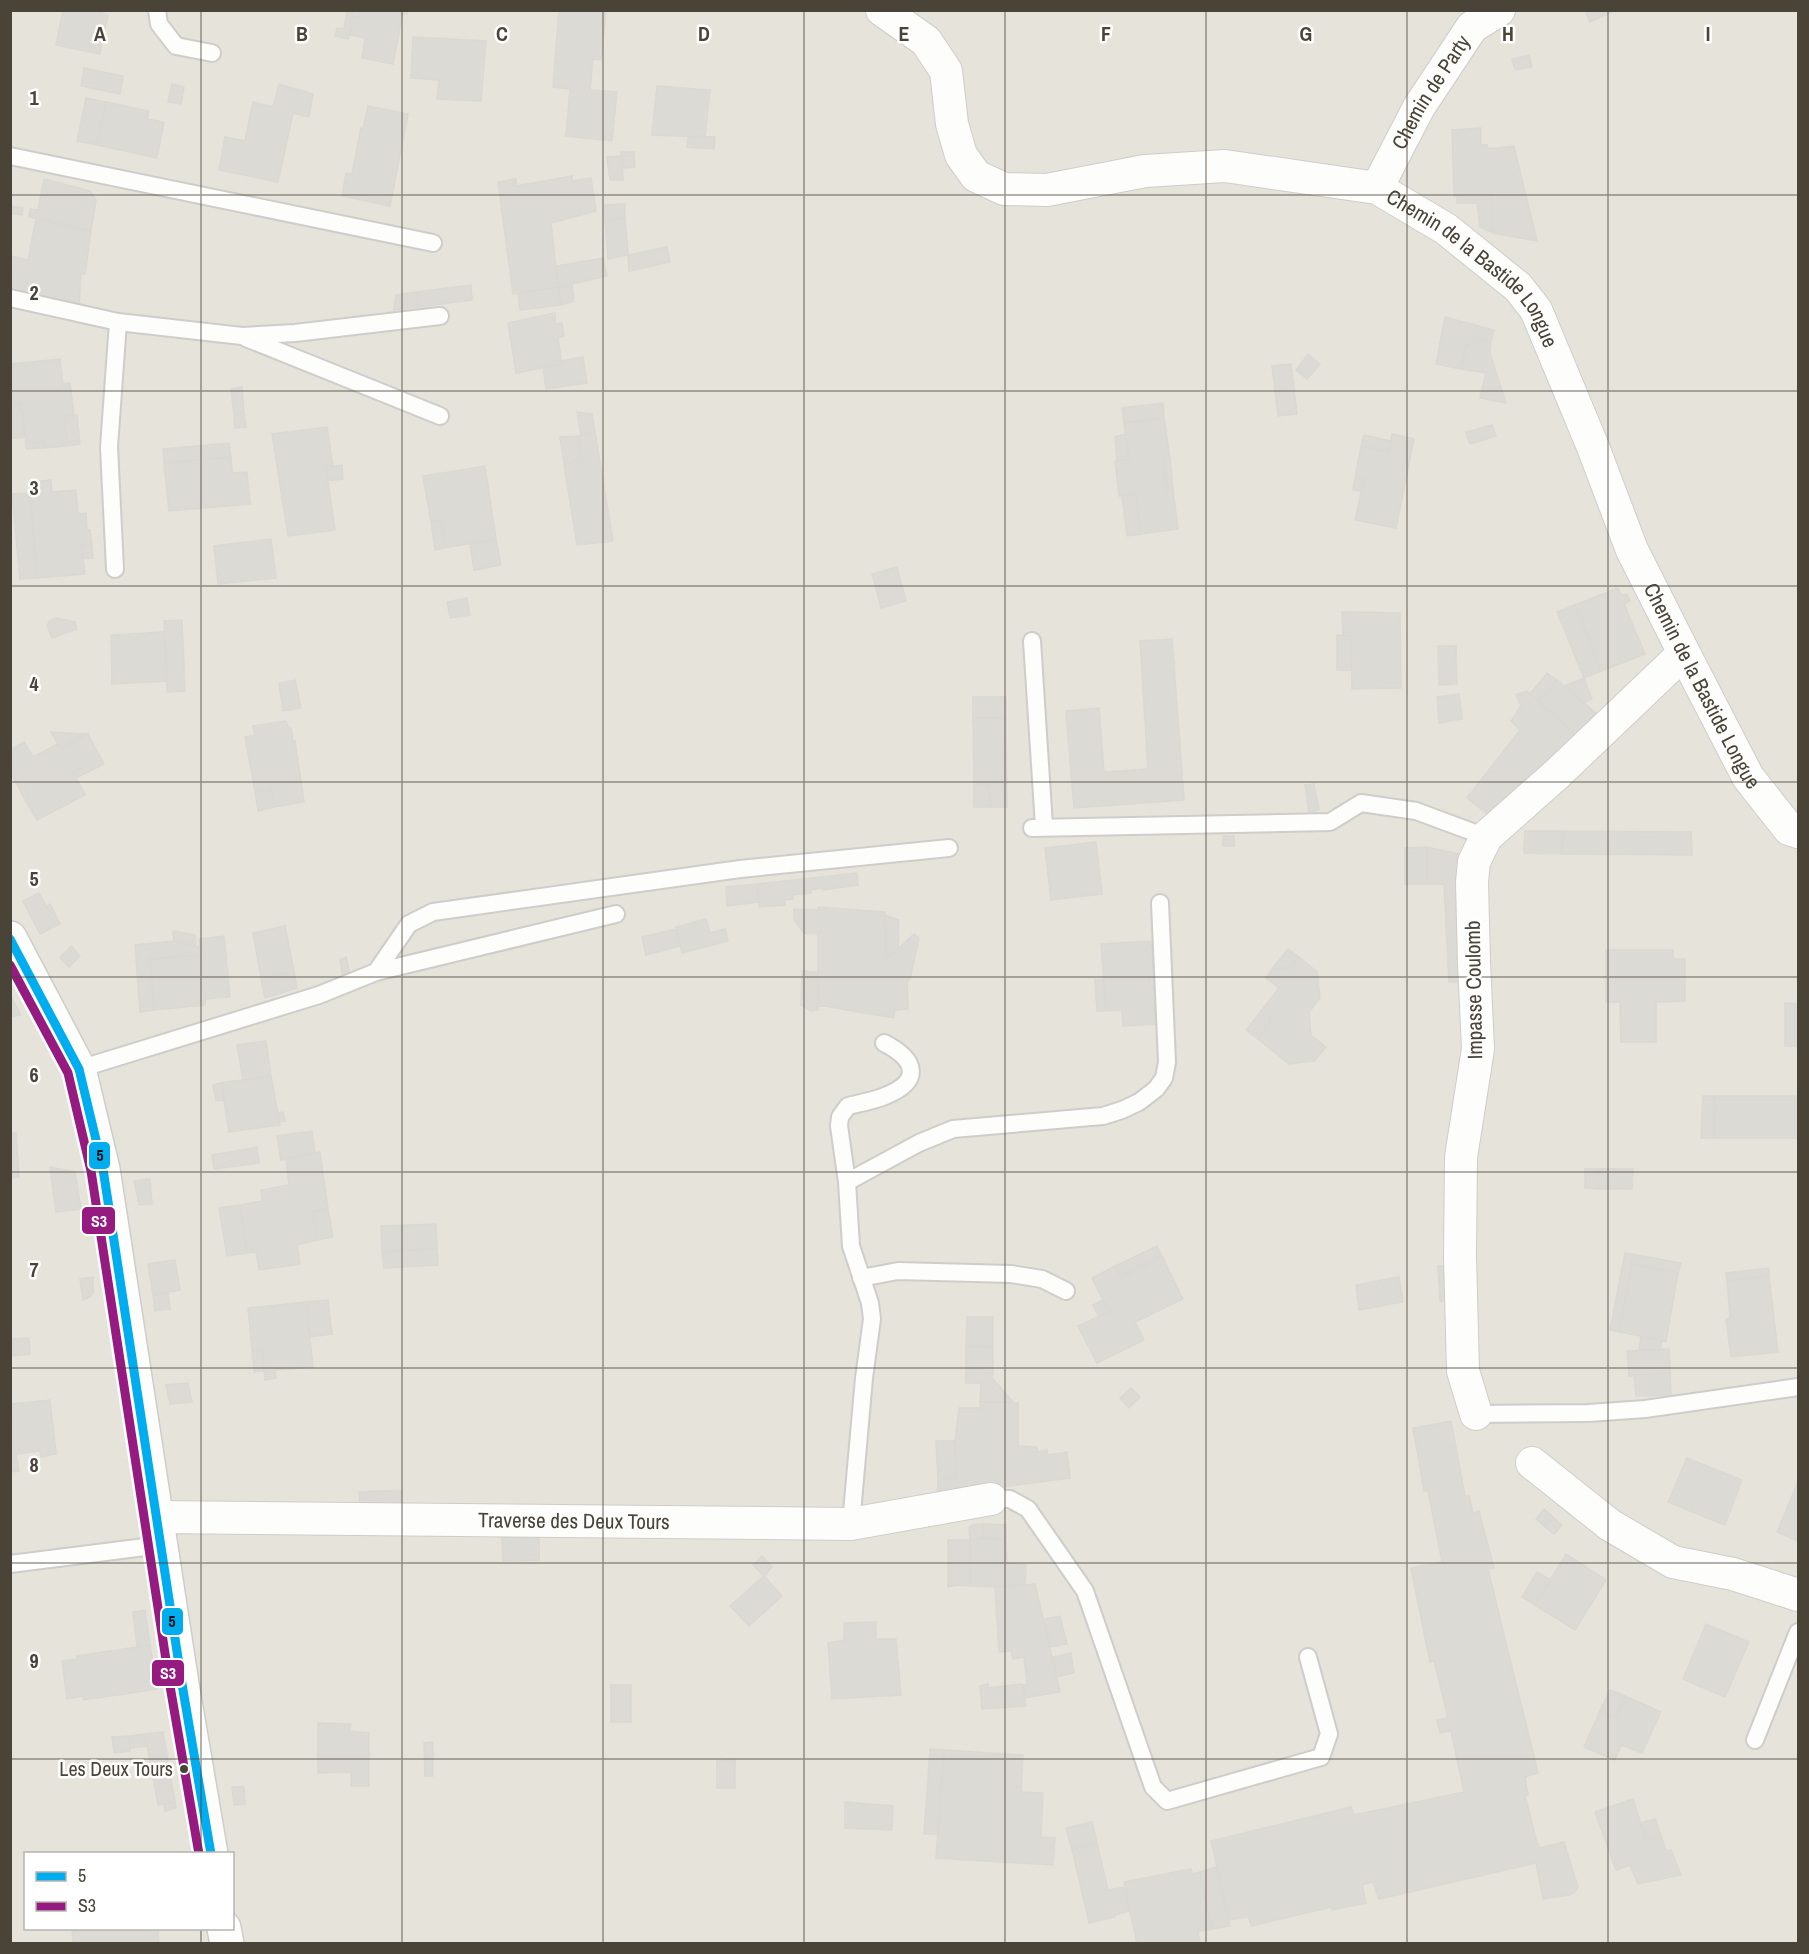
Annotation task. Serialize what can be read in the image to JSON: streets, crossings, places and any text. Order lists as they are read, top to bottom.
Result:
{
  "streets": {
    "street": [
      "Chemin de Party",
      "Chemin de la Bastide Longue",
      "Impasse Coulomb",
      "Traverse des Deux Tours"
    ]
  },
  "crossings": [
    ["Chemin de Party", "Chemin de la Bastide Longue"],
    ["Chemin de la Bastide Longue", "Impasse Coulomb"]
  ],
  "places": ["Les Deux Tours"],
  "lines": ["transit line 5", "transit line S3"],
  "legend": ["5", "S3"],
  "grid": {
    "columns": [
      "A",
      "B",
      "C",
      "D",
      "E",
      "F",
      "G",
      "H",
      "I"
    ],
    "rows": [
      "1",
      "2",
      "3",
      "4",
      "5",
      "6",
      "7",
      "8",
      "9"
    ]
  }
}
